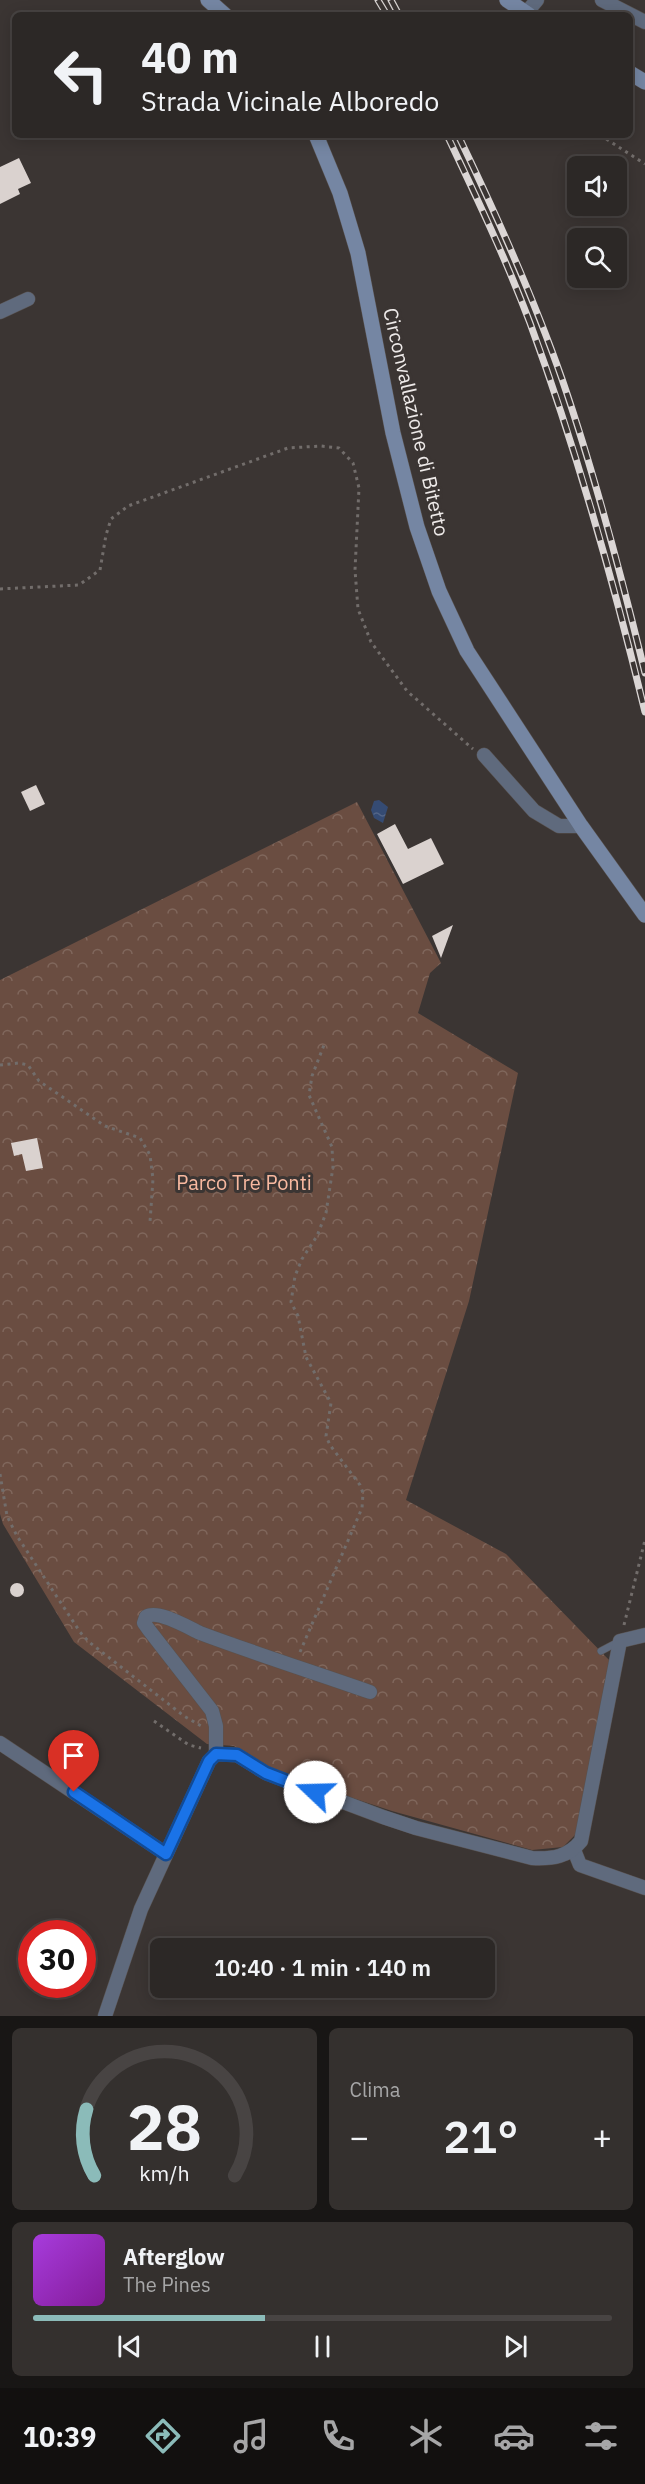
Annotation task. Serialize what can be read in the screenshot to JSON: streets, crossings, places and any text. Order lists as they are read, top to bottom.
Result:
{
  "streets": {
    "main road": ["Circonvallazione di Bitetto"]
  },
  "parks": ["Parco Tre Ponti"],
  "page": {
    "turn": ["40 m", "Strada Vicinale Alboredo"],
    "limit": "30",
    "trip": "10:40 · 1 min · 140 m",
    "tile": "Clima",
    "heat": ["−", "21°", "+"],
    "song": ["Afterglow", "The Pines"],
    "tabs": "10:39",
    "gauge": ["28", "km/h"]
  }
}
